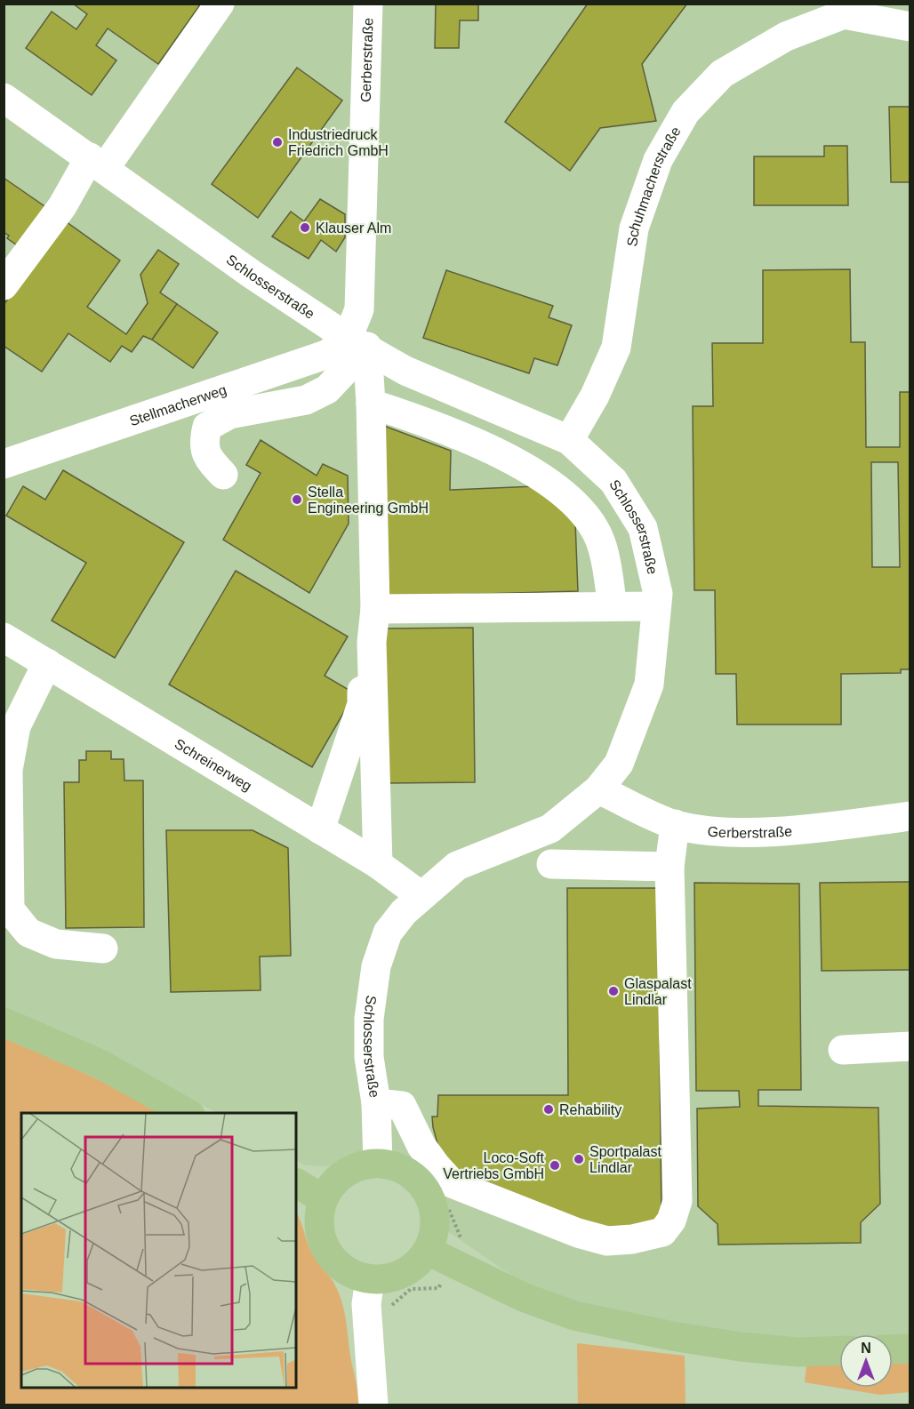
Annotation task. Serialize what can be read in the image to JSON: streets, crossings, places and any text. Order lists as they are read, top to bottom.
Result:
{
  "streets": {
    "street": [
      "Gerberstraße",
      "Schuhmacherstraße",
      "Schlosserstraße",
      "Stellmacherweg",
      "Schreinerweg"
    ]
  },
  "crossings": [
    ["Gerberstraße", "Schlosserstraße"],
    ["Gerberstraße", "Stellmacherweg"],
    ["Schuhmacherstraße", "Schlosserstraße"],
    ["Schlosserstraße", "Stellmacherweg"],
    ["Schlosserstraße", "Schreinerweg"]
  ],
  "places": [
    "Industriedruck Friedrich GmbH",
    "Klauser Alm",
    "Stella Engineering GmbH",
    "Glaspalast Lindlar",
    "Rehability",
    "Sportpalast Lindlar",
    "Loco-Soft Vertriebs GmbH"
  ],
  "north": "top"
}
